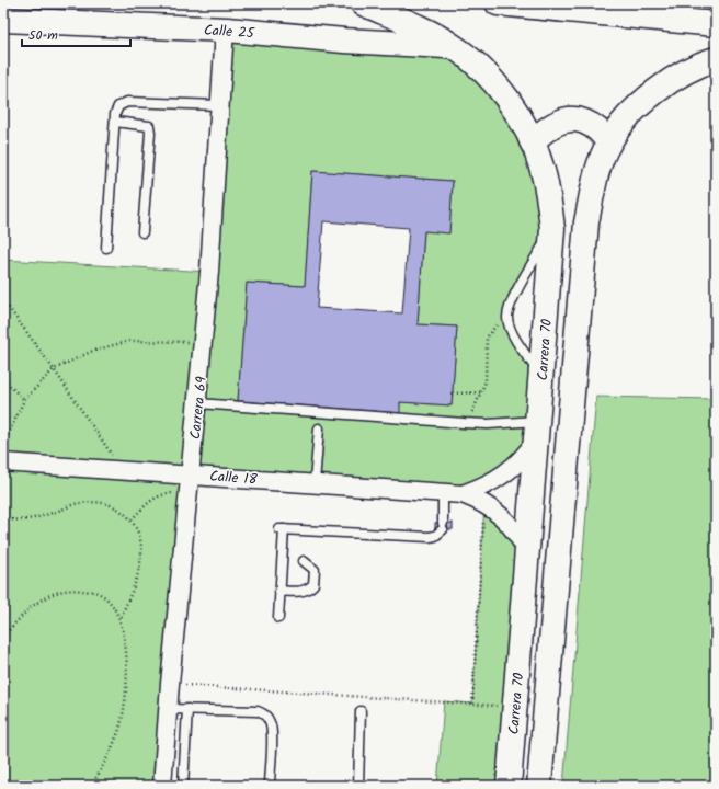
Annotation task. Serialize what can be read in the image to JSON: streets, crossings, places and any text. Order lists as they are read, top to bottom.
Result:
{
  "streets": {
    "main road": ["Calle 25", "Carrera 70"],
    "street": ["Carrera 69", "Calle 18"]
  },
  "crossings": [
    ["Calle 25", "Carrera 70"],
    ["Calle 25", "Carrera 69"],
    ["Carrera 70", "Calle 18"],
    ["Carrera 69", "Calle 18"]
  ],
  "scale_bar": "50 m"
}
